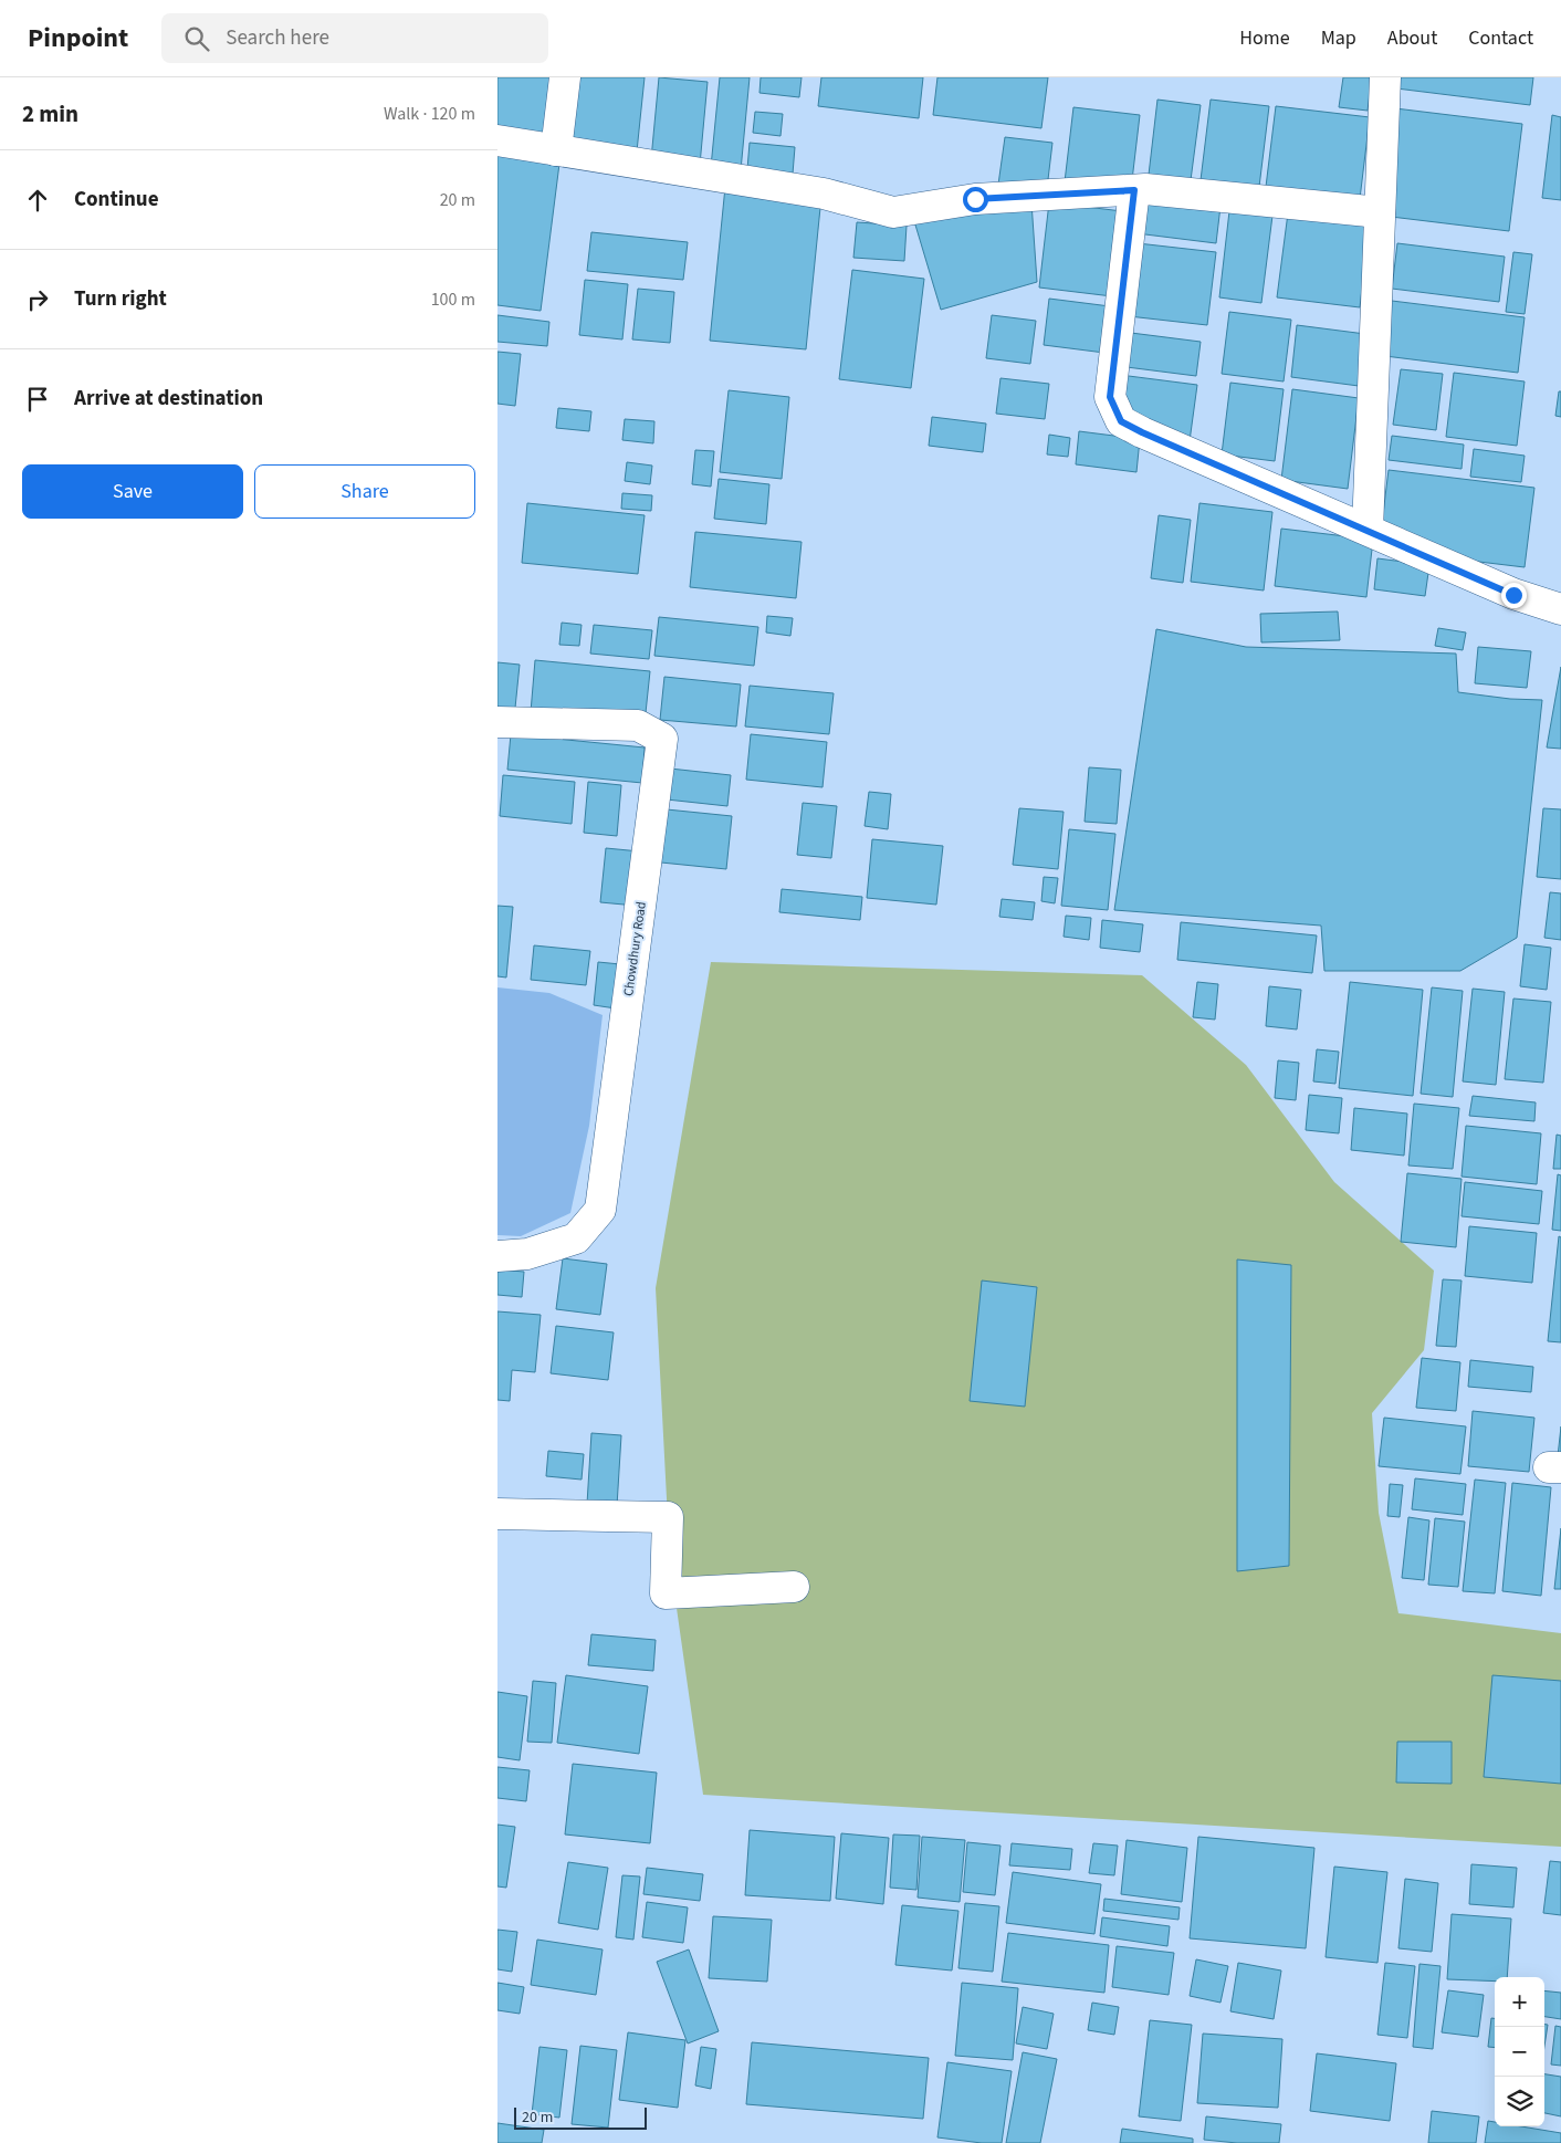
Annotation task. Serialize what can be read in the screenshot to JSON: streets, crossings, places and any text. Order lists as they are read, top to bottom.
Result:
{
  "streets": {
    "street": ["Chowdhury Road"]
  },
  "scale_bar": "20 m",
  "page": {
    "header": "Pinpoint",
    "search": "Search here",
    "nav": [
      "Home",
      "Map",
      "About",
      "Contact"
    ],
    "heading": ["2 min", "Walk · 120 m"],
    "list": [
      ["Continue", "20 m"],
      ["Turn right", "100 m"],
      "Arrive at destination"
    ],
    "buttons": ["Save", "Share"],
    "map_buttons": ["+", "−"],
    "scale": "20 m"
  }
}
